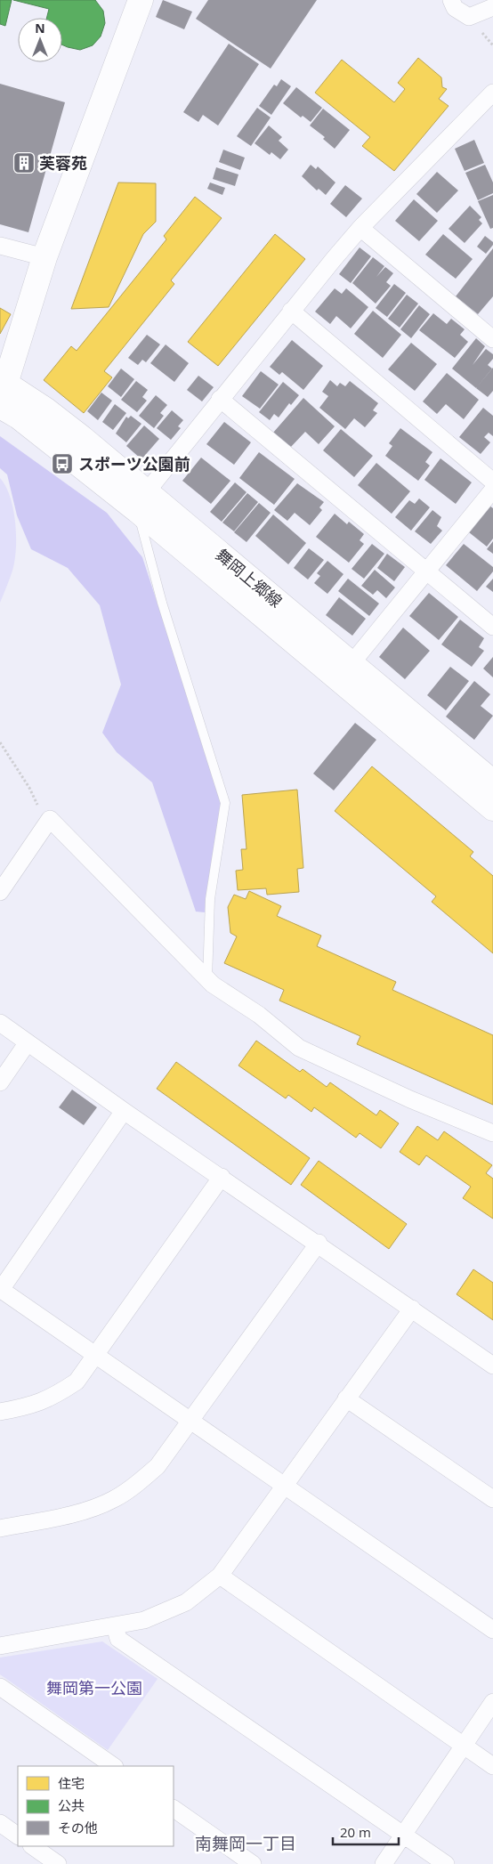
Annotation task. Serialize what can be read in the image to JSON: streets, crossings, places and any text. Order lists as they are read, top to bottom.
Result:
{
  "streets": {
    "street": ["舞岡上郷線"]
  },
  "districts": ["南舞岡一丁目"],
  "parks": ["舞岡第一公園"],
  "places": {
    "building": ["芙蓉苑"],
    "bus stop": ["スポーツ公園前"]
  },
  "legend": ["住宅", "公共", "その他"],
  "scale_bar": "20 m",
  "north": "top"
}
